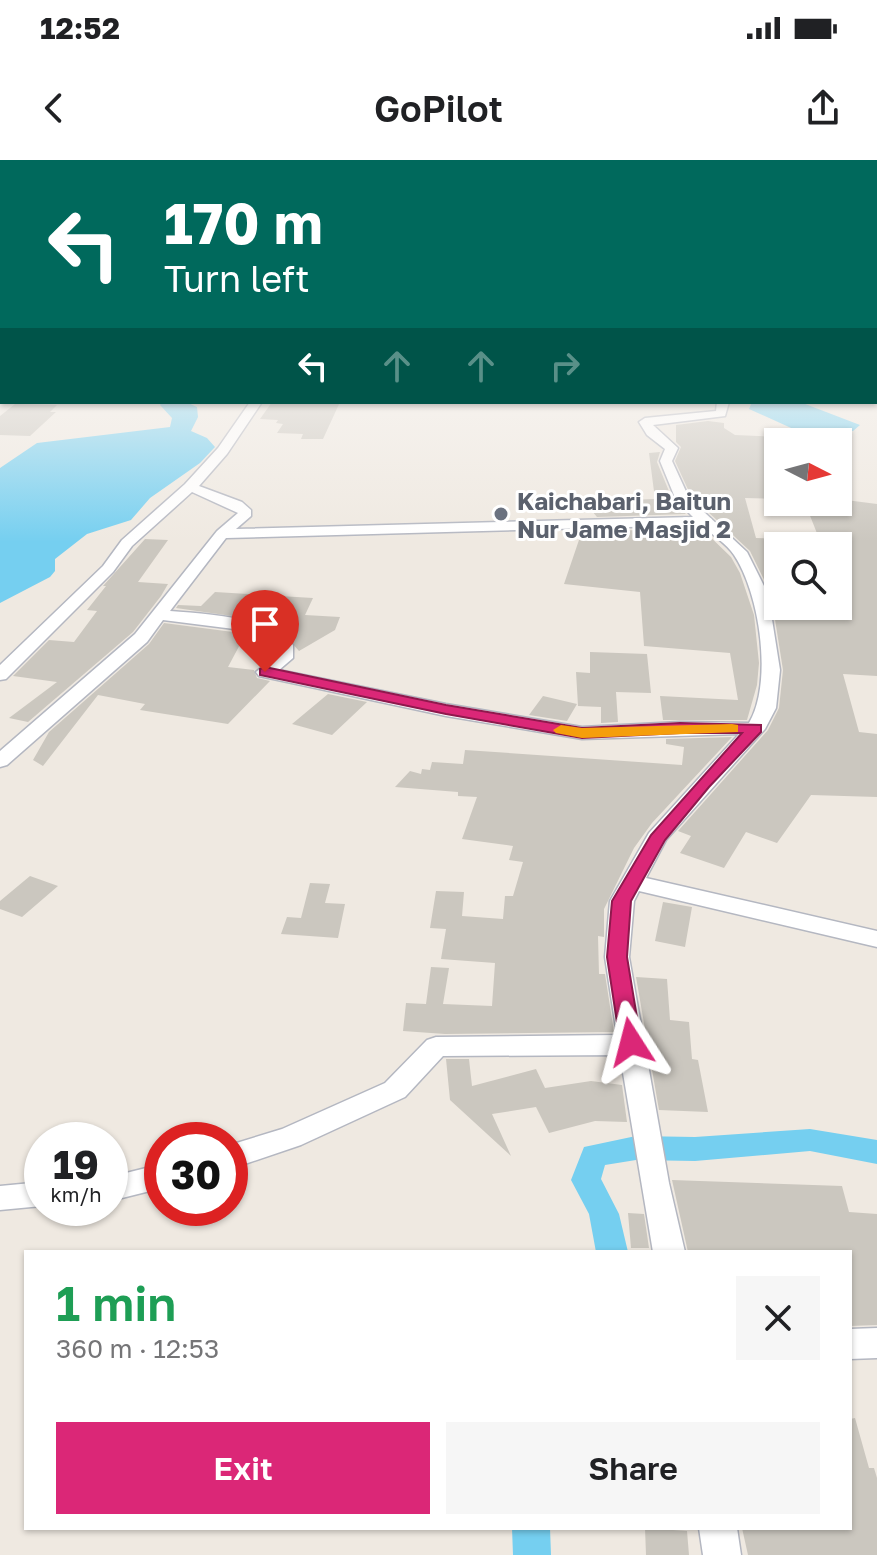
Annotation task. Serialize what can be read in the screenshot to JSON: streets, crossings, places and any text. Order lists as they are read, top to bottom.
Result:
{
  "places": ["Kaichabari, Baitun Nur Jame Masjid 2"],
  "north": "right",
  "page": {
    "status": "12:52",
    "header": "GoPilot",
    "turn": ["170 m", "Turn left"],
    "speed": "19 km/h",
    "limit": "30",
    "heading": ["1 min", "360 m · 12:53"],
    "buttons": ["Exit", "Share"]
  }
}
